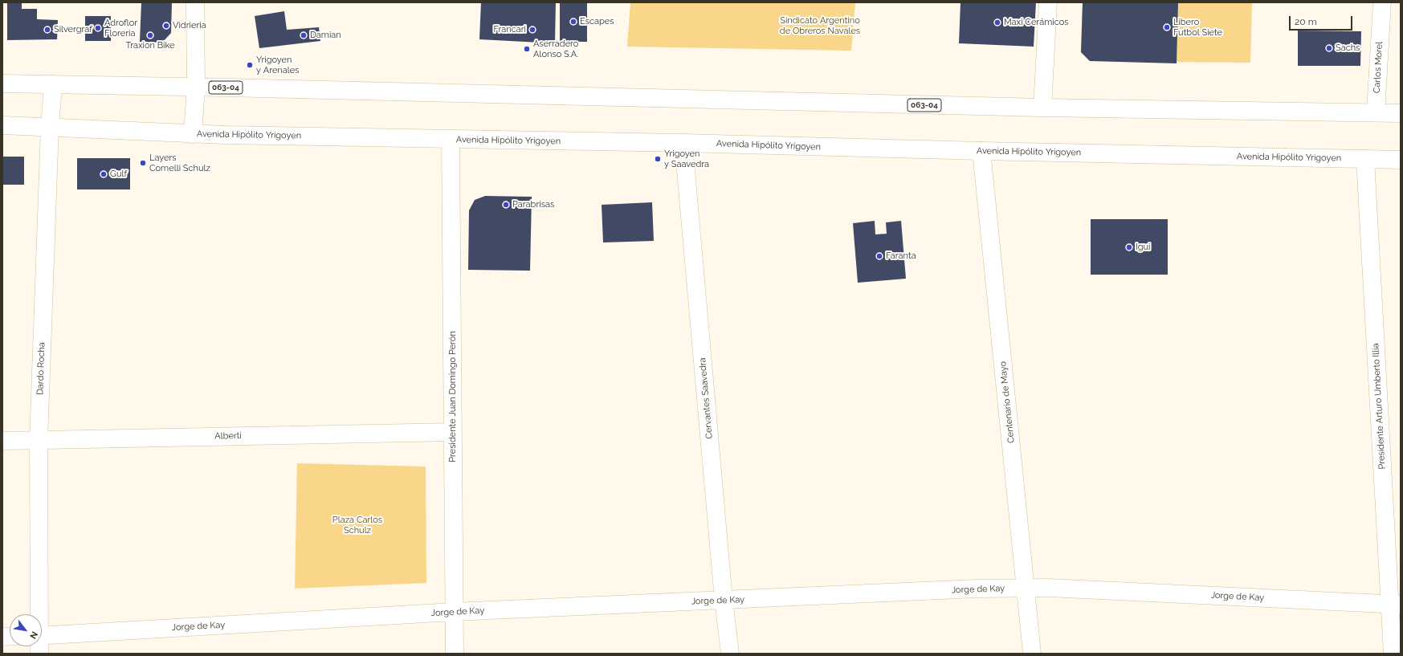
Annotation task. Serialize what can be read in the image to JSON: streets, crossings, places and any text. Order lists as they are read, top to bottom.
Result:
{
  "streets": {
    "street": [
      "Carlos Morel",
      "063-04",
      "Avenida Hipólito Yrigoyen",
      "Dardo Rocha",
      "Presidente Juan Domingo Perón",
      "Cervantes Saavedra",
      "Centenario de Mayo",
      "Presidente Arturo Umberto Illia",
      "Alberti",
      "Jorge de Kay"
    ]
  },
  "crossings": [
    ["Carlos Morel", "063-04"],
    ["063-04", "Dardo Rocha"],
    ["Avenida Hipólito Yrigoyen", "Dardo Rocha"],
    ["Avenida Hipólito Yrigoyen", "Presidente Juan Domingo Perón"],
    ["Avenida Hipólito Yrigoyen", "Cervantes Saavedra"],
    ["Avenida Hipólito Yrigoyen", "Centenario de Mayo"],
    ["Avenida Hipólito Yrigoyen", "Presidente Arturo Umberto Illia"],
    ["Dardo Rocha", "Alberti"],
    ["Presidente Juan Domingo Perón", "Alberti"],
    ["Presidente Juan Domingo Perón", "Jorge de Kay"],
    ["Cervantes Saavedra", "Jorge de Kay"],
    ["Centenario de Mayo", "Jorge de Kay"],
    ["Presidente Arturo Umberto Illia", "Jorge de Kay"]
  ],
  "parks": ["Sindicato Argentino de Obreros Navales", "Plaza Carlos Schulz"],
  "places": [
    "Escapes",
    "Maxi Cerámicos",
    "Vidrieria",
    "Libero Futbol Siete",
    "Adroflor Floreria",
    "Silvergraf",
    "Francari",
    "Traxion Bike",
    "Damian",
    "Sachs",
    "Aserradero Alonso S.A.",
    "Yrigoyen y Arenales",
    "Yrigoyen y Saavedra",
    "Layers Comelli Schulz",
    "Gulf",
    "Parabrisas",
    "Igui",
    "Faranta"
  ],
  "scale_bar": "20 m",
  "north": "bottom right"
}
